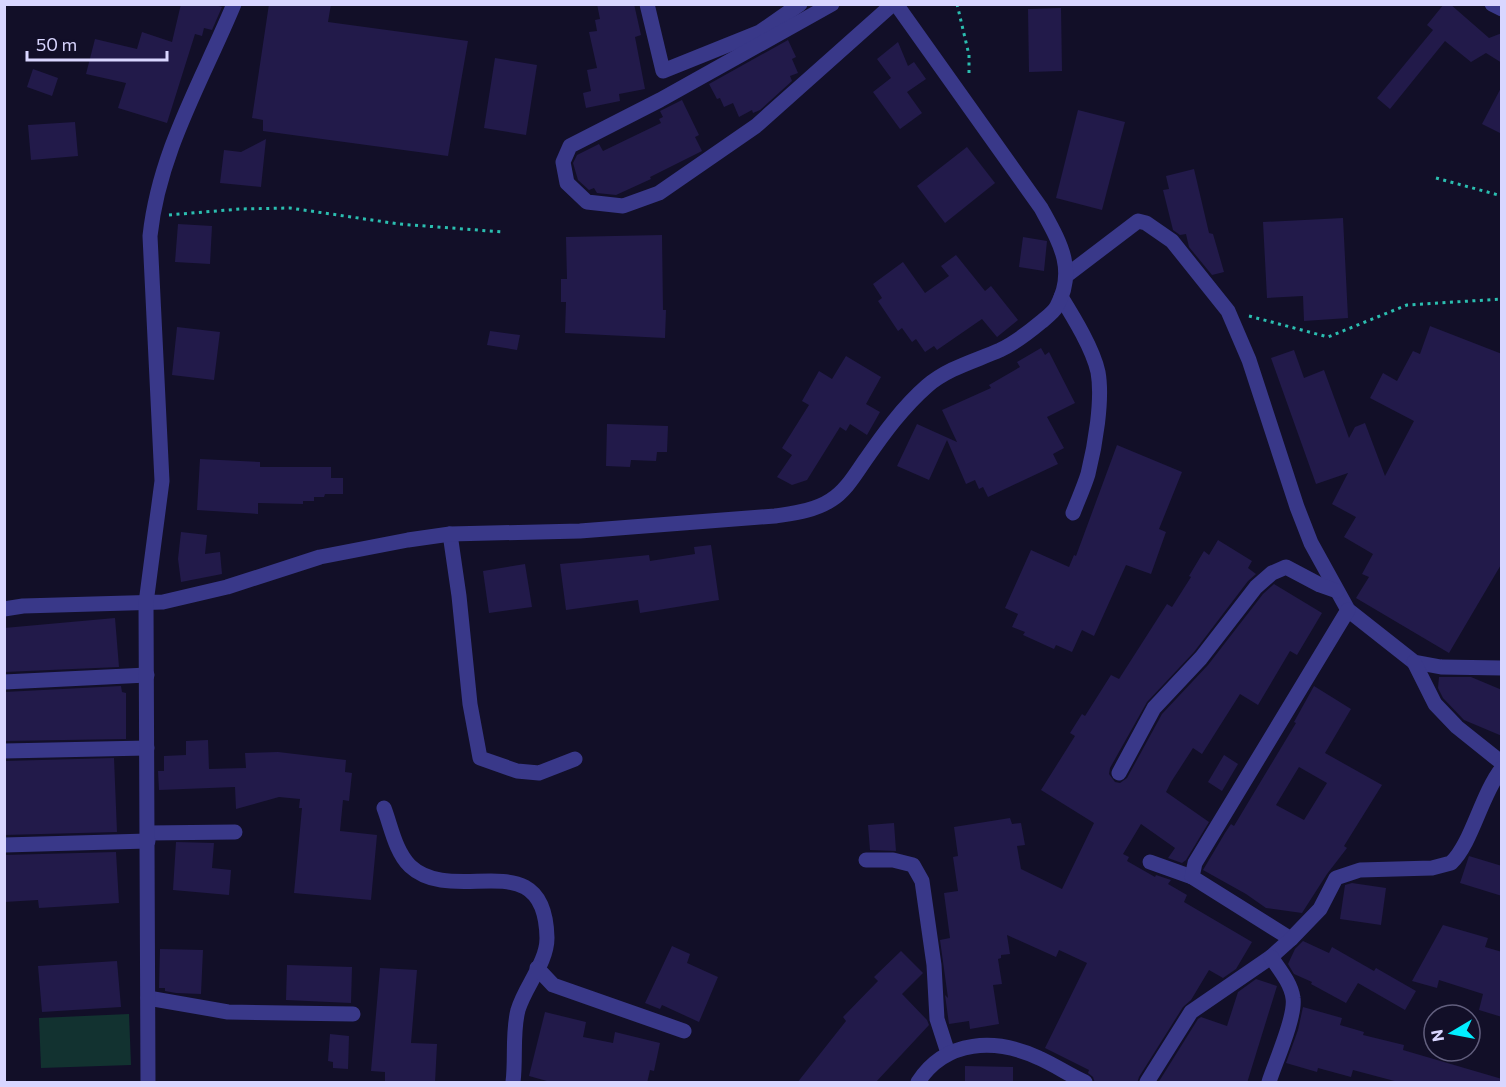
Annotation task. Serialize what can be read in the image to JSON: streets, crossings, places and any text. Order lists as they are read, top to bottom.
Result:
{
  "scale_bar": "50 m",
  "north": "left"
}
